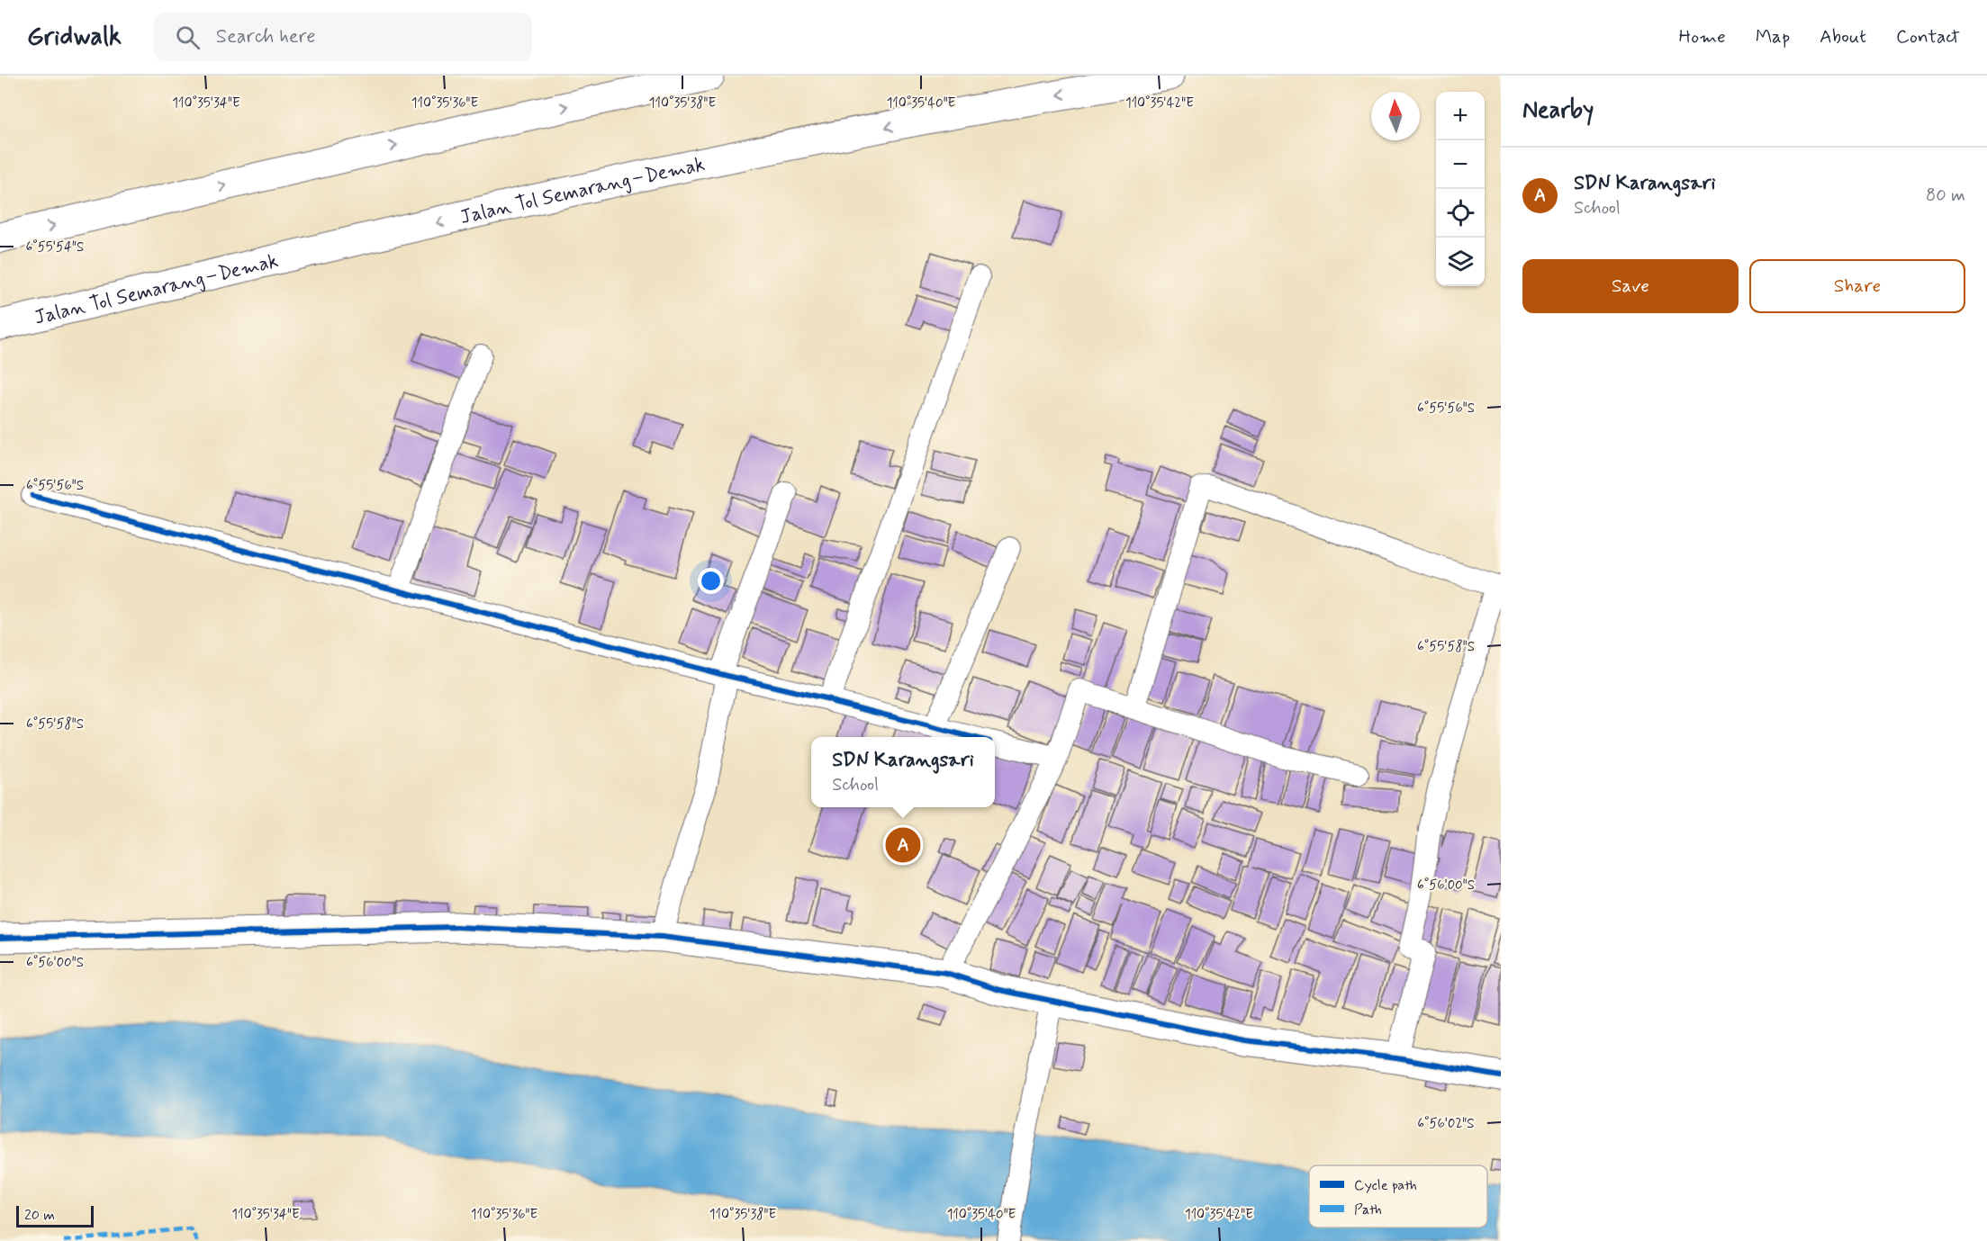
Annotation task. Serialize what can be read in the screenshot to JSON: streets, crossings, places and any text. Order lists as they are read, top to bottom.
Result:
{
  "streets": {
    "main road": ["Jalan Tol Semarang–Demak"]
  },
  "legend": ["Cycle path", "Path"],
  "scale_bar": "20 m",
  "north": "top",
  "page": {
    "header": "Gridwalk",
    "search": "Search here",
    "nav": [
      "Home",
      "Map",
      "About",
      "Contact"
    ],
    "heading": "Nearby",
    "map_buttons": ["+", "−"],
    "list": [
      {
        "mark": "A",
        "name": "SDN Karangsari",
        "note": "School",
        "value": "80 m"
      }
    ],
    "buttons": ["Save", "Share"],
    "popup": ["SDN Karangsari", "School"],
    "pins": "A",
    "scale": "20 m"
  },
  "coordinates": [
    "110°35'34\"E",
    "110°35'36\"E",
    "110°35'38\"E",
    "110°35'40\"E",
    "110°35'42\"E",
    "6°55'54\"S",
    "6°55'56\"S",
    "6°55'58\"S",
    "6°56'00\"S",
    "6°56'02\"S"
  ]
}
